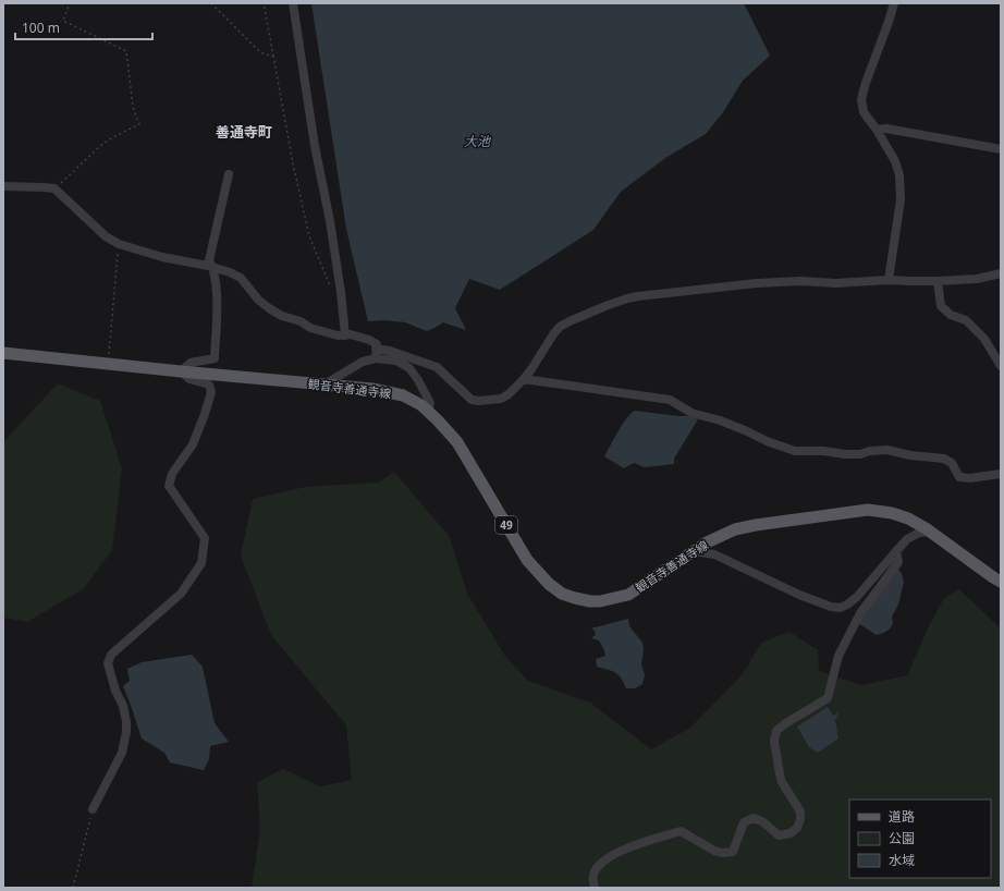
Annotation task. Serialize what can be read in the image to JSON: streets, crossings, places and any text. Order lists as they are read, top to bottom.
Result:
{
  "streets": {
    "main road": ["観音寺善通寺線", "49"]
  },
  "districts": ["善通寺町"],
  "water": ["大池"],
  "legend": ["道路", "公園", "水域"],
  "scale_bar": "100 m"
}
